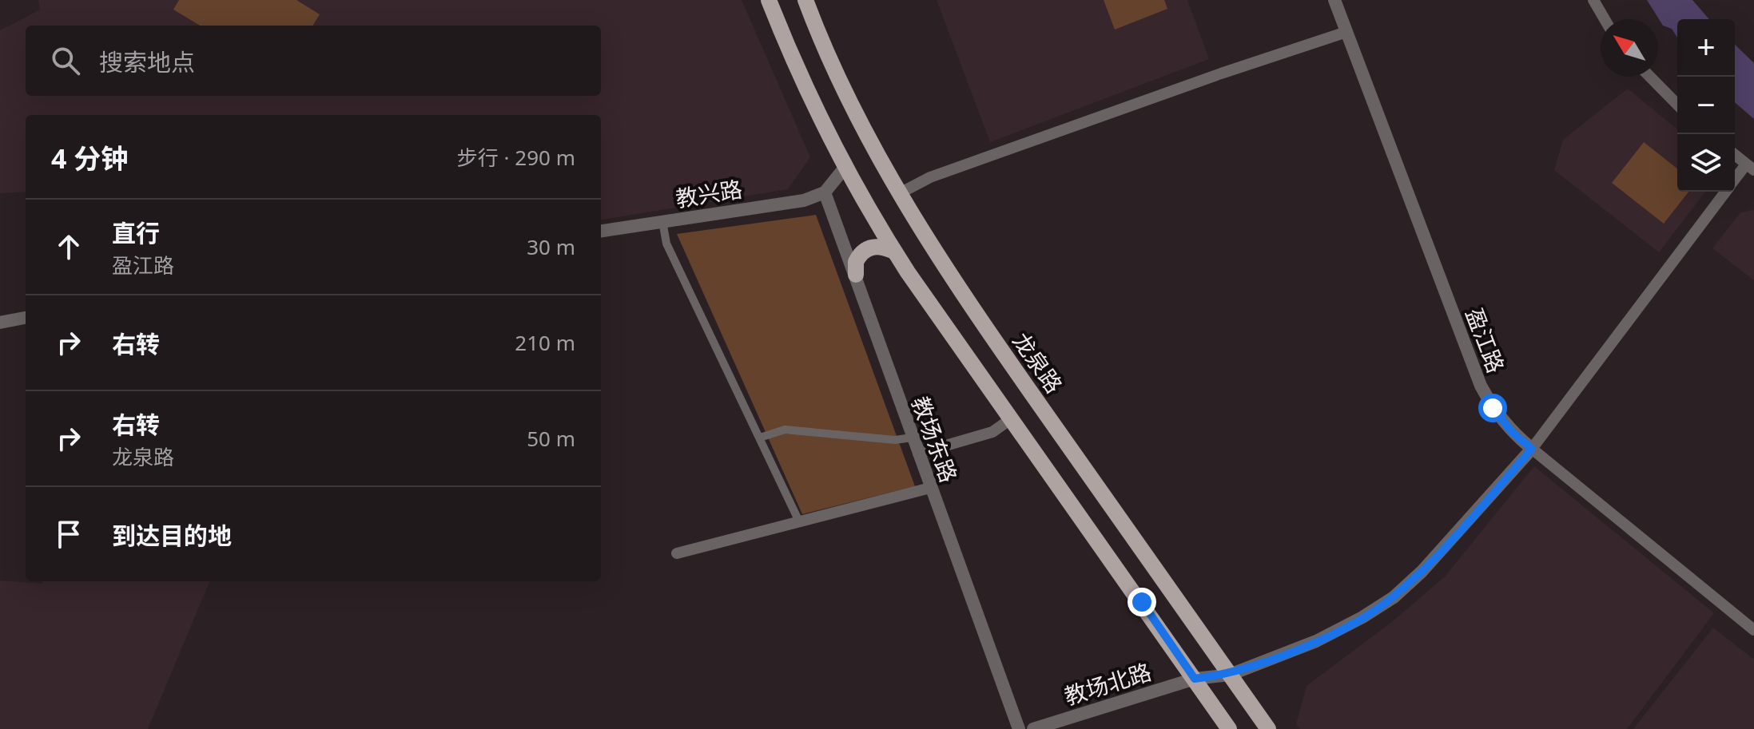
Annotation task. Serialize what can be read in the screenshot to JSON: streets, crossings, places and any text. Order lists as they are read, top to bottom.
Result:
{
  "streets": {
    "main road": ["龙泉路"],
    "street": [
      "教兴路",
      "盈江路",
      "教场东路",
      "教场北路"
    ]
  },
  "crossings": [
    ["教兴路", "教场东路"],
    ["盈江路", "教场北路"],
    ["龙泉路", "教场北路"]
  ],
  "north": "top left",
  "page": {
    "map_buttons": ["+", "−"],
    "search": "搜索地点",
    "heading": ["4 分钟", "步行 · 290 m"],
    "list": [
      ["直行", "盈江路", "30 m"],
      ["右转", "210 m"],
      ["右转", "龙泉路", "50 m"],
      "到达目的地"
    ]
  }
}
